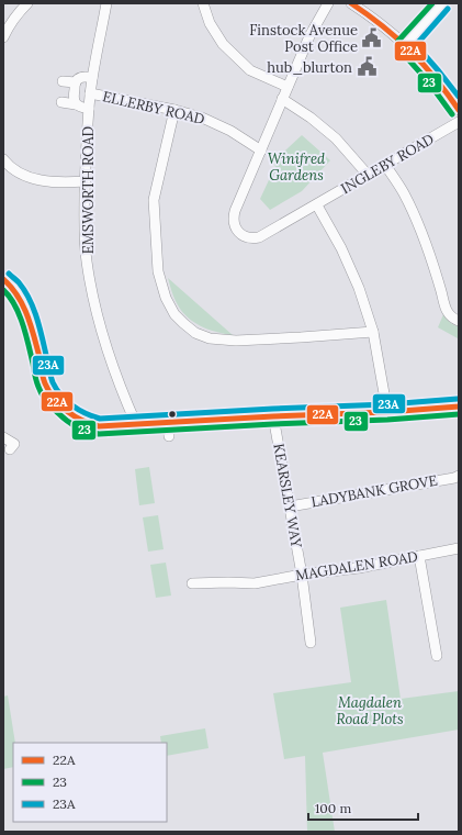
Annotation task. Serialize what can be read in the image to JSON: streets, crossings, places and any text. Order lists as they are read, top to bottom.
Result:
{
  "streets": {
    "street": [
      "ELLERBY ROAD",
      "INGLEBY ROAD",
      "EMSWORTH ROAD",
      "LADYBANK GROVE",
      "KEARSLEY WAY",
      "MAGDALEN ROAD"
    ]
  },
  "crossings": [
    ["ELLERBY ROAD", "INGLEBY ROAD"],
    ["ELLERBY ROAD", "EMSWORTH ROAD"],
    ["LADYBANK GROVE", "KEARSLEY WAY"],
    ["KEARSLEY WAY", "MAGDALEN ROAD"]
  ],
  "parks": ["Winifred Gardens", "Magdalen Road Plots"],
  "places": {
    "public building": ["Finstock Avenue Post Office", "hub_blurton"]
  },
  "lines": ["transit line 22A", "transit line 23", "transit line 23A"],
  "legend": ["22A", "23", "23A"],
  "scale_bar": "100 m"
}
